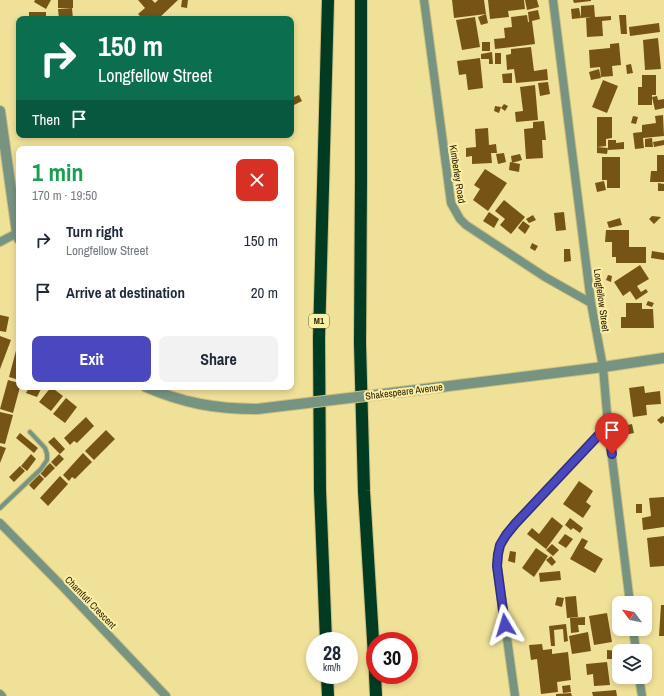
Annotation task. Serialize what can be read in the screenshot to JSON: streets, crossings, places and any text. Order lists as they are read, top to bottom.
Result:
{
  "streets": {
    "highway": ["M1"],
    "street": [
      "Kimberley Road",
      "Longfellow Street",
      "Shakespeare Avenue",
      "Chamfuti Crescent"
    ]
  },
  "crossings": [
    ["Kimberley Road", "Longfellow Street"],
    ["Longfellow Street", "Shakespeare Avenue"]
  ],
  "north": "top left",
  "page": {
    "turn": ["150 m", "Longfellow Street"],
    "then": "Then",
    "heading": ["1 min", "170 m · 19:50"],
    "list": [
      {
        "name": "Turn right",
        "note": "Longfellow Street",
        "value": "150 m"
      },
      {
        "name": "Arrive at destination",
        "value": "20 m"
      }
    ],
    "buttons": ["Exit", "Share"],
    "speed": "28 km/h",
    "limit": "30"
  }
}
